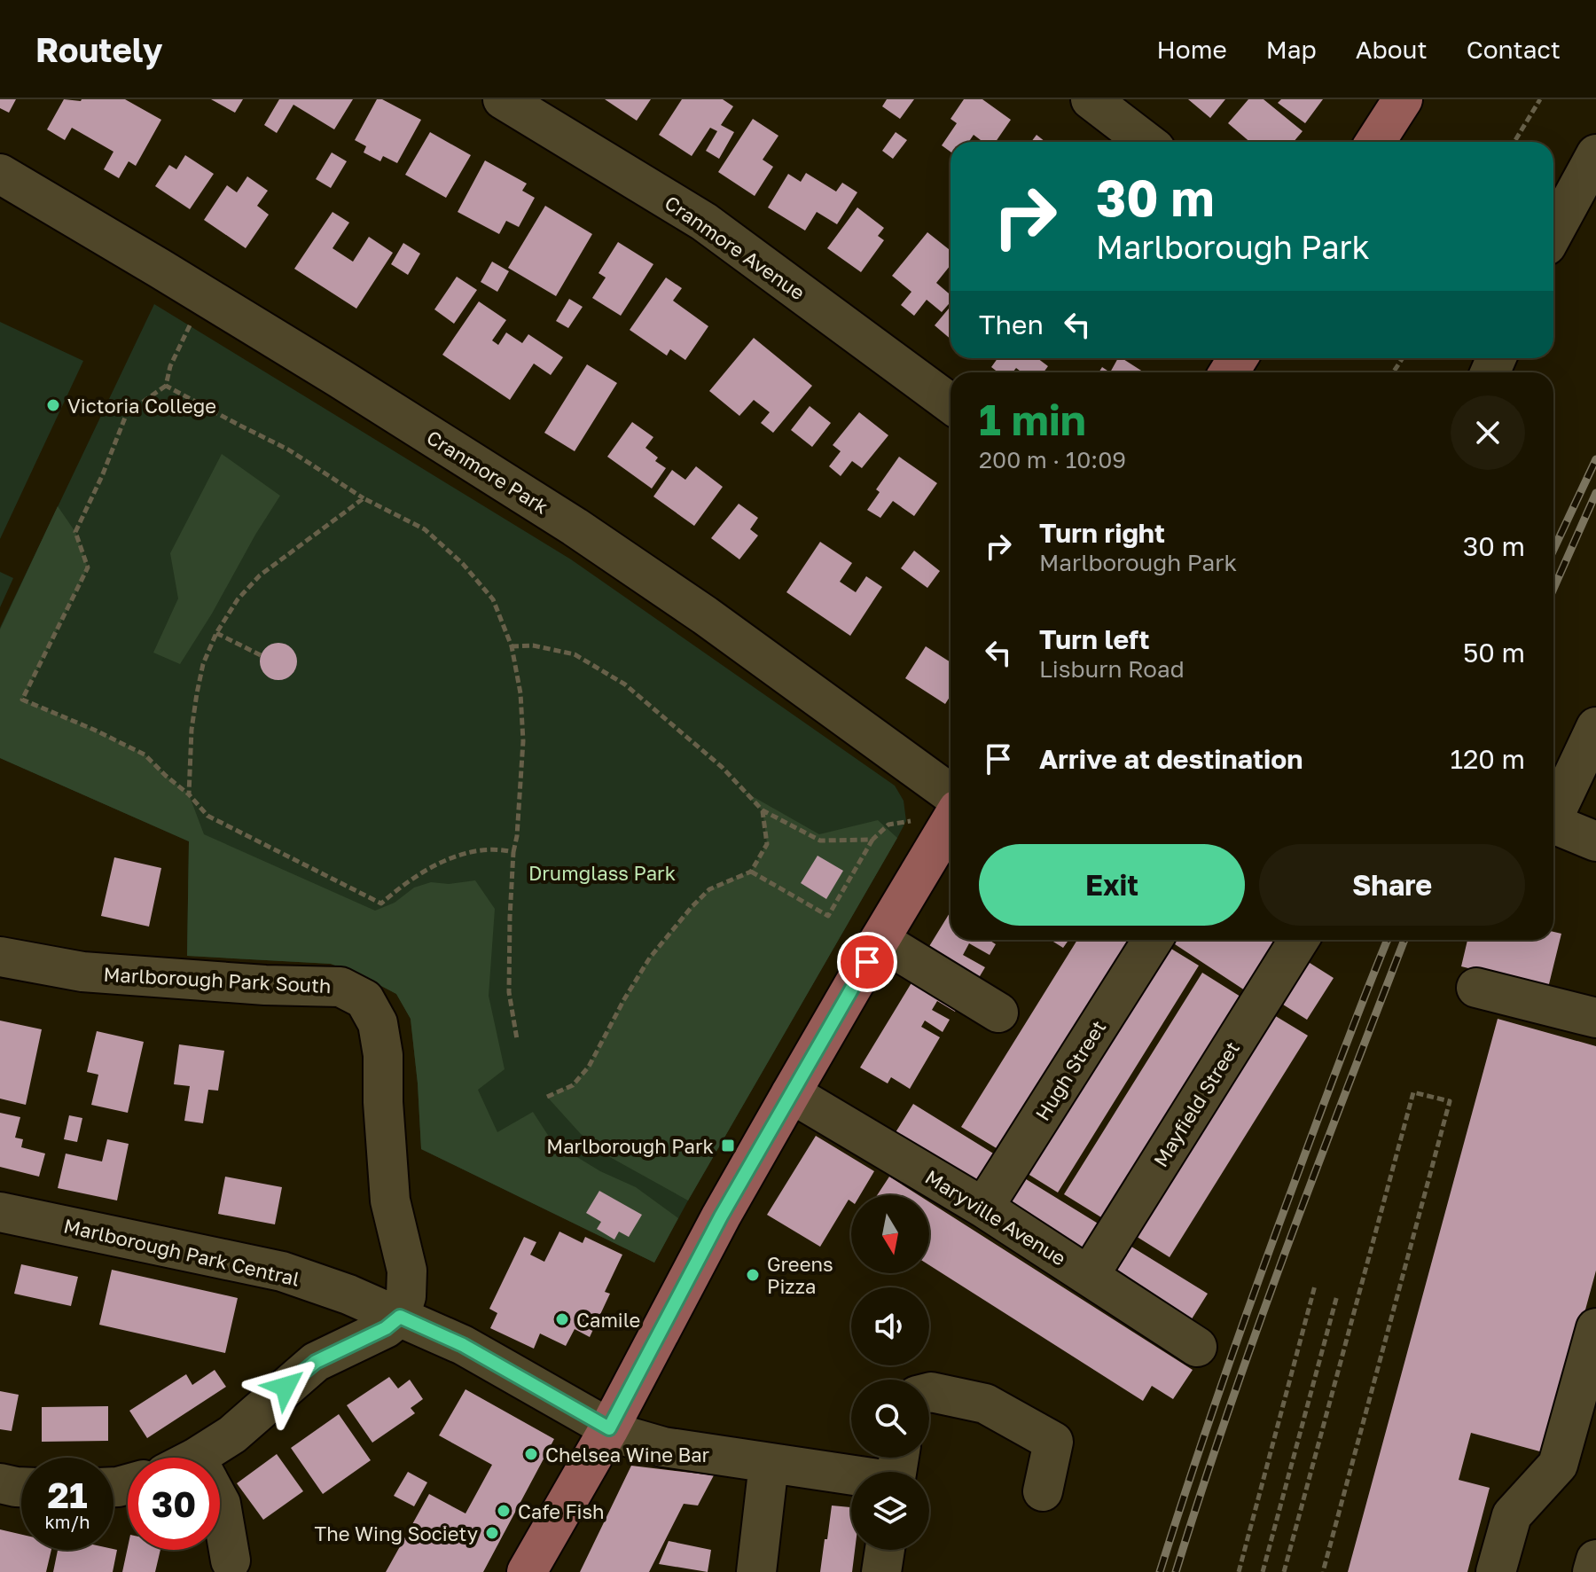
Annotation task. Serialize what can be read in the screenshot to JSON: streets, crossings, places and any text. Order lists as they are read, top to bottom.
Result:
{
  "streets": {
    "street": [
      "Cranmore Avenue",
      "Cranmore Park",
      "Marlborough Park South",
      "Hugh Street",
      "Mayfield Street",
      "Maryville Avenue",
      "Marlborough Park Central"
    ]
  },
  "crossings": [
    ["Marlborough Park South", "Marlborough Park Central"],
    ["Hugh Street", "Maryville Avenue"],
    ["Mayfield Street", "Maryville Avenue"]
  ],
  "parks": ["Drumglass Park"],
  "places": {
    "other": [
      "Victoria College",
      "Greens Pizza",
      "Camile",
      "Chelsea Wine Bar",
      "Cafe Fish",
      "The Wing Society"
    ],
    "transit": ["Marlborough Park"]
  },
  "north": "bottom",
  "page": {
    "header": "Routely",
    "nav": [
      "Home",
      "Map",
      "About",
      "Contact"
    ],
    "turn": ["30 m", "Marlborough Park"],
    "then": "Then",
    "heading": ["1 min", "200 m · 10:09"],
    "list": [
      {
        "name": "Turn right",
        "note": "Marlborough Park",
        "value": "30 m"
      },
      {
        "name": "Turn left",
        "note": "Lisburn Road",
        "value": "50 m"
      },
      {
        "name": "Arrive at destination",
        "value": "120 m"
      }
    ],
    "buttons": ["Exit", "Share"],
    "speed": "21 km/h",
    "limit": "30"
  }
}
